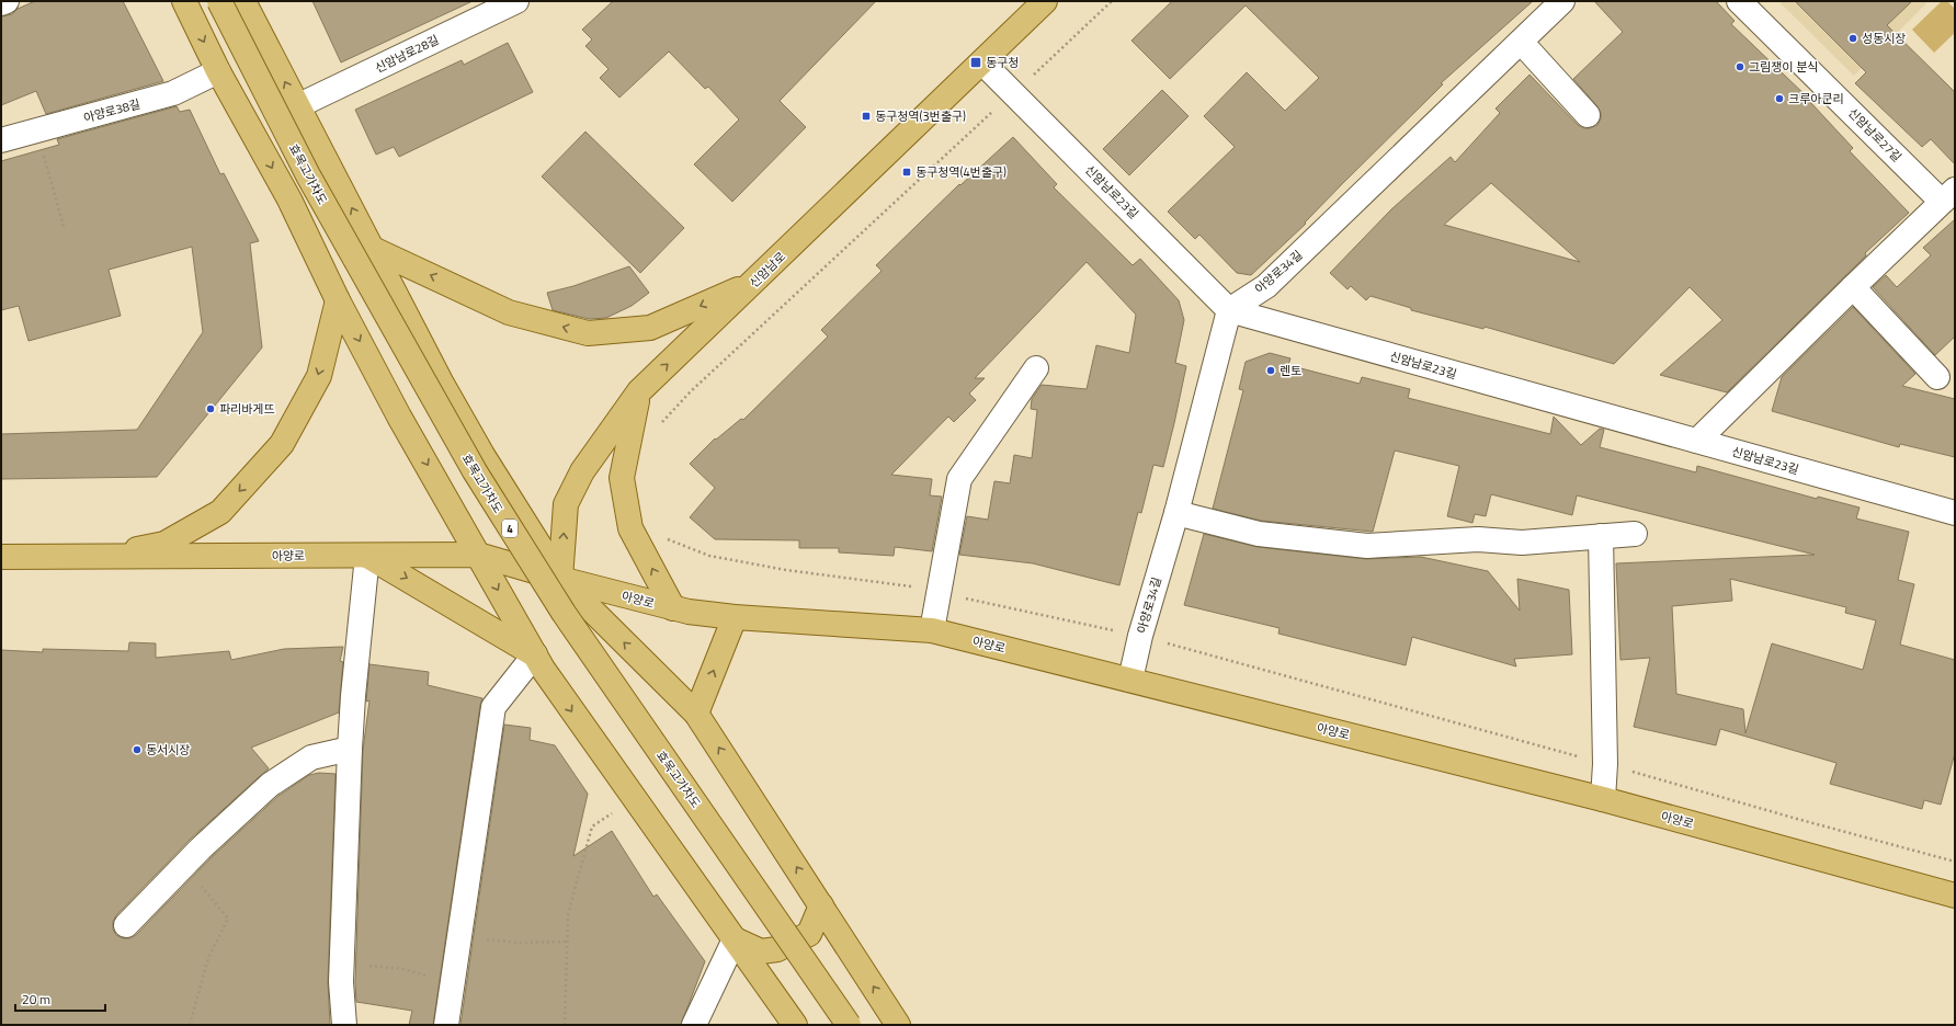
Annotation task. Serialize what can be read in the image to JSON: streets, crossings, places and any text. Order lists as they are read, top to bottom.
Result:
{
  "streets": {
    "main road": [
      "효목고가차도",
      "신암남로",
      "4",
      "아양로"
    ],
    "street": [
      "신암남로28길",
      "아양로38길",
      "신암남로27길",
      "신암남로23길",
      "아양로34길"
    ]
  },
  "crossings": [
    ["신암남로23길", "신암남로"],
    ["신암남로23길", "아양로34길"],
    ["신암남로", "아양로"],
    ["아양로34길", "아양로"]
  ],
  "one_way": ["신암남로"],
  "places": {
    "other": [
      "성동시장",
      "그림쟁이 분식",
      "크루아쿤리",
      "렌토",
      "파리바게뜨",
      "동서시장"
    ],
    "transit": ["동구청", "동구청역(3번출구)", "동구청역(4번출구)"]
  },
  "scale_bar": "20 m"
}
